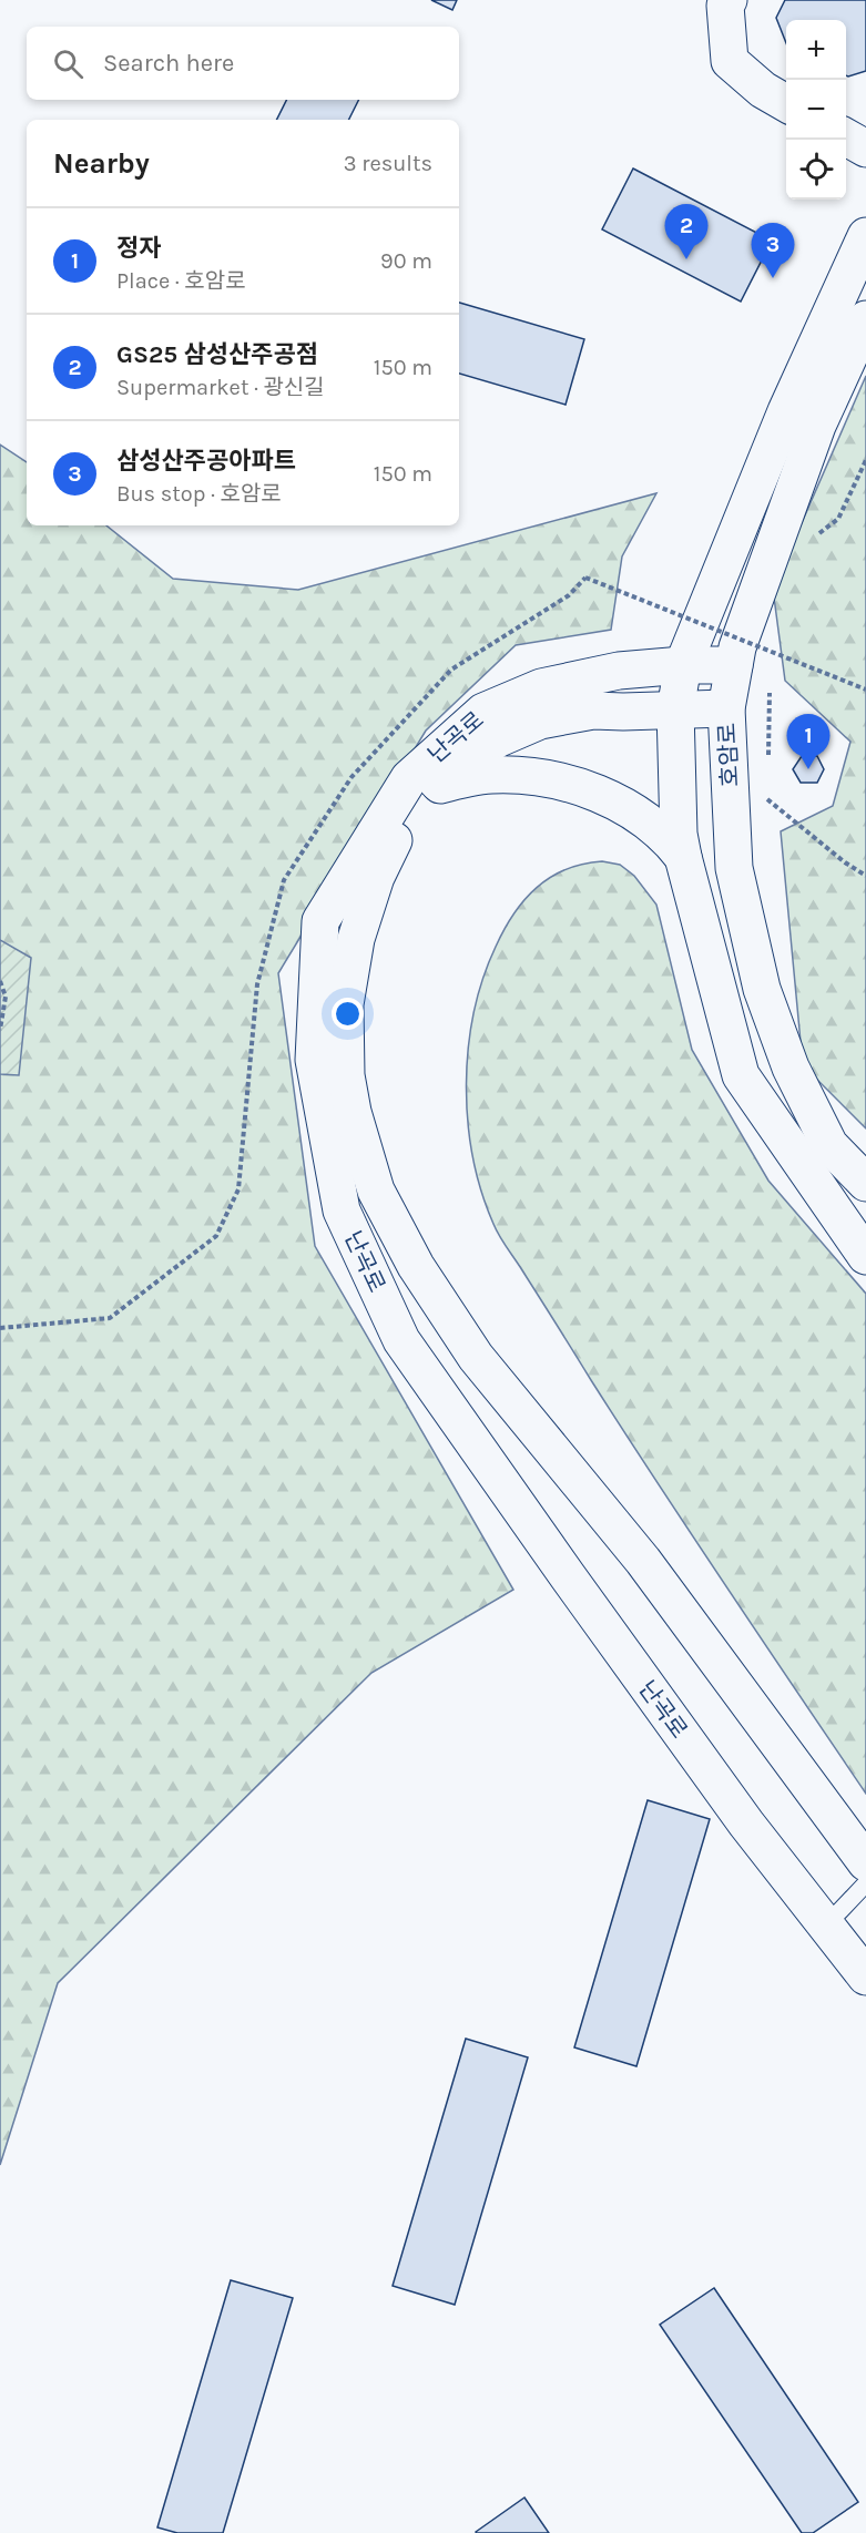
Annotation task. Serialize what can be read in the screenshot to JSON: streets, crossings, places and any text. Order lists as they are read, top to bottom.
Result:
{
  "streets": {
    "main road": ["난곡로", "호암로"]
  },
  "crossings": [
    ["난곡로", "호암로"]
  ],
  "page": {
    "map_buttons": ["+", "−"],
    "search": "Search here",
    "heading": ["Nearby", "3 results"],
    "pins": ["2", "3", "1"],
    "list": [
      {
        "mark": "1",
        "name": "정자",
        "note": "Place · 호암로",
        "value": "90 m"
      },
      {
        "mark": "2",
        "name": "GS25 삼성산주공점",
        "note": "Supermarket · 광신길",
        "value": "150 m"
      },
      {
        "mark": "3",
        "name": "삼성산주공아파트",
        "note": "Bus stop · 호암로",
        "value": "150 m"
      }
    ]
  }
}
